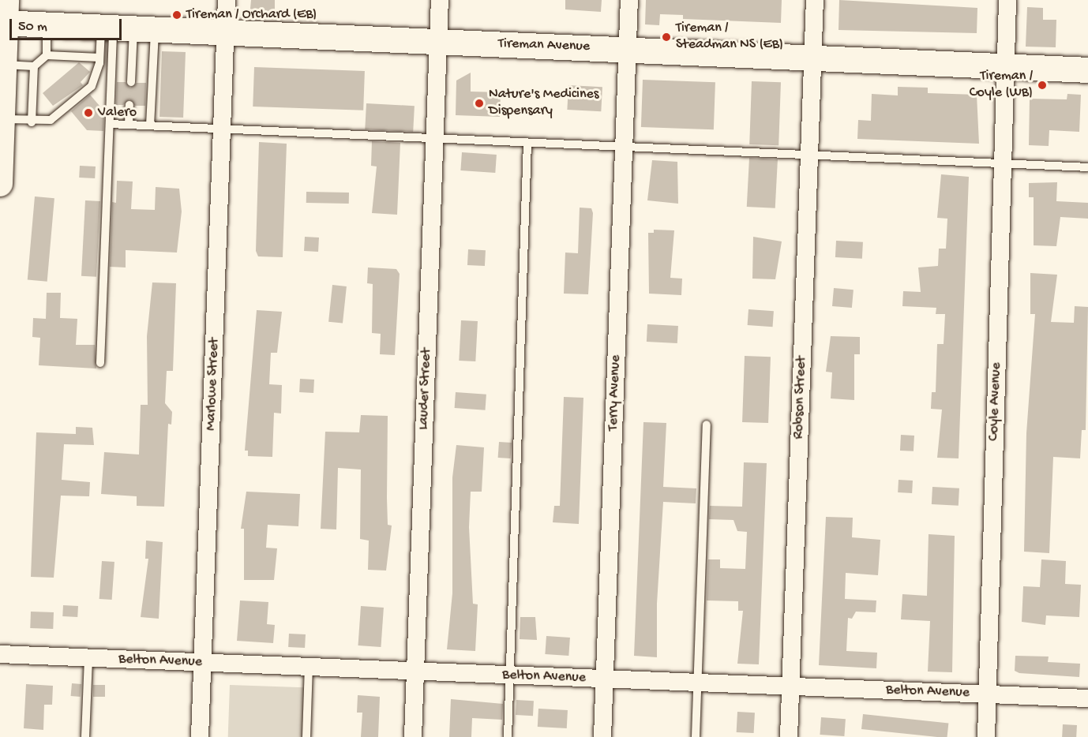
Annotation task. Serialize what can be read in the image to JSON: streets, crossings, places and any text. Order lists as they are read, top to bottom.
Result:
{
  "streets": {
    "street": [
      "Tireman Avenue",
      "Marlowe Street",
      "Lauder Street",
      "Terry Avenue",
      "Robson Street",
      "Coyle Avenue",
      "Belton Avenue"
    ]
  },
  "crossings": [
    ["Tireman Avenue", "Marlowe Street"],
    ["Tireman Avenue", "Lauder Street"],
    ["Tireman Avenue", "Terry Avenue"],
    ["Tireman Avenue", "Robson Street"],
    ["Tireman Avenue", "Coyle Avenue"],
    ["Marlowe Street", "Belton Avenue"],
    ["Lauder Street", "Belton Avenue"],
    ["Terry Avenue", "Belton Avenue"],
    ["Robson Street", "Belton Avenue"],
    ["Coyle Avenue", "Belton Avenue"]
  ],
  "places": [
    "Tireman / Orchard (EB)",
    "Tireman / Steadman NS (EB)",
    "Tireman / Coyle (WB)",
    "Nature's Medicines Dispensary",
    "Valero"
  ],
  "scale_bar": "50 m"
}
